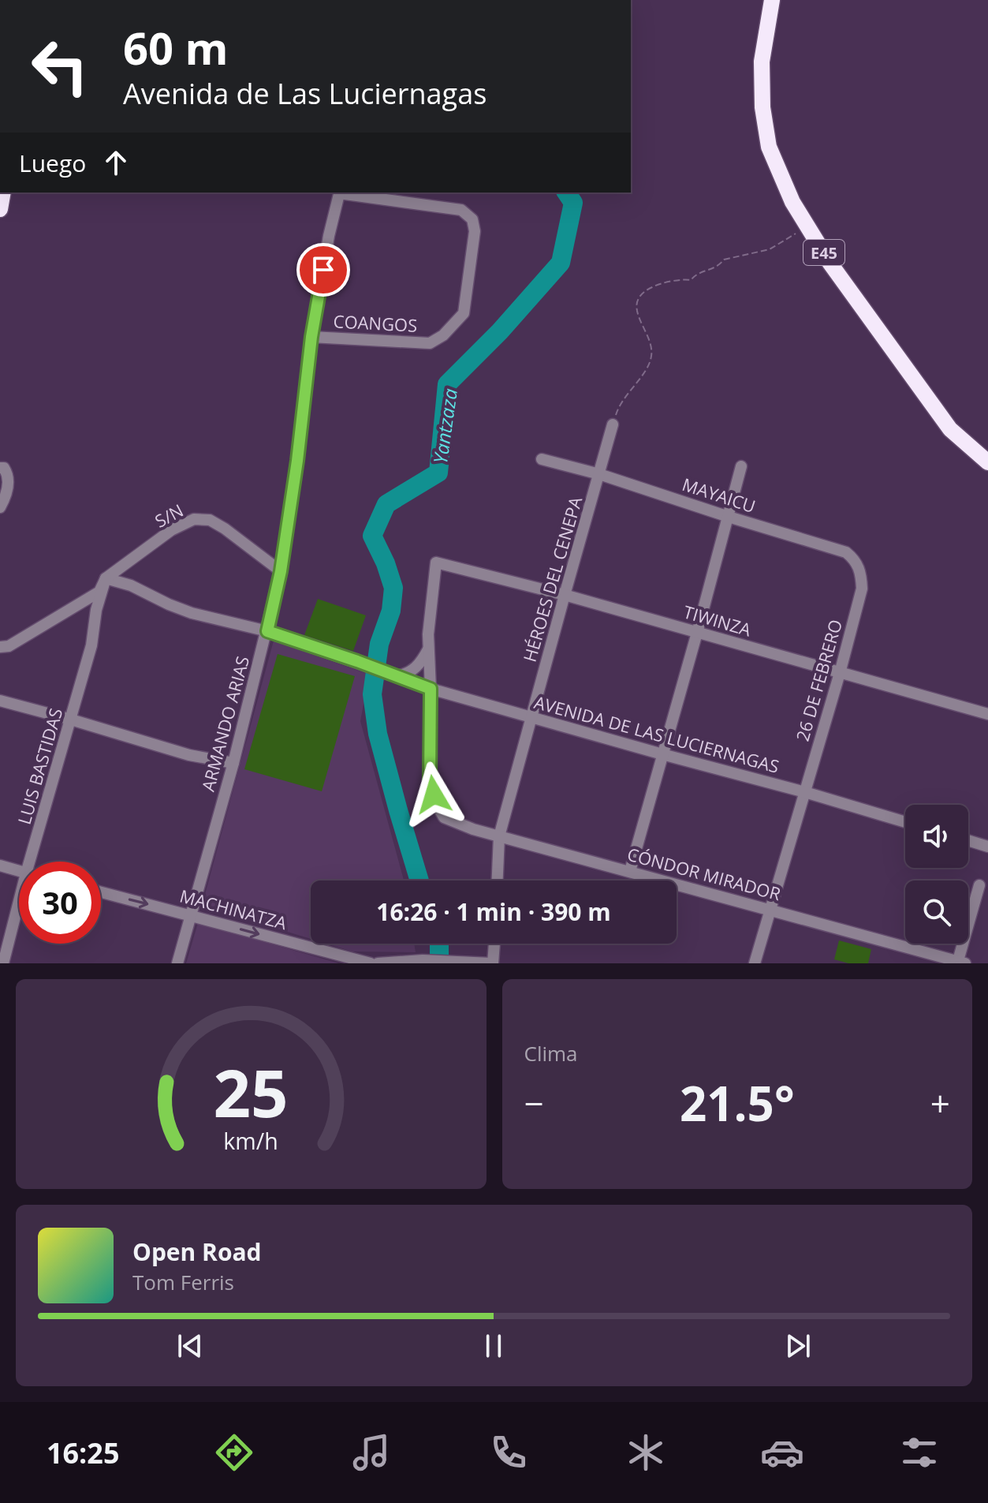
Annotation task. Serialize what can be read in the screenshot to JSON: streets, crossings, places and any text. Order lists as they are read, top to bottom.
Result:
{
  "streets": {
    "highway": ["E45"],
    "street": [
      "COANGOS",
      "MAYAICU",
      "S/N",
      "HÉROES DEL CENEPA",
      "TIWINZA",
      "26 DE FEBRERO",
      "ARMANDO ARIAS",
      "AVENIDA DE LAS LUCIERNAGAS",
      "LUIS BASTIDAS",
      "CÓNDOR MIRADOR",
      "MACHINATZA"
    ]
  },
  "crossings": [
    ["COANGOS", "ARMANDO ARIAS"],
    ["MAYAICU", "HÉROES DEL CENEPA"],
    ["MAYAICU", "26 DE FEBRERO"],
    ["S/N", "ARMANDO ARIAS"],
    ["S/N", "LUIS BASTIDAS"],
    ["HÉROES DEL CENEPA", "TIWINZA"],
    ["HÉROES DEL CENEPA", "AVENIDA DE LAS LUCIERNAGAS"],
    ["HÉROES DEL CENEPA", "CÓNDOR MIRADOR"],
    ["TIWINZA", "26 DE FEBRERO"],
    ["26 DE FEBRERO", "AVENIDA DE LAS LUCIERNAGAS"],
    ["26 DE FEBRERO", "CÓNDOR MIRADOR"],
    ["ARMANDO ARIAS", "AVENIDA DE LAS LUCIERNAGAS"],
    ["ARMANDO ARIAS", "MACHINATZA"],
    ["AVENIDA DE LAS LUCIERNAGAS", "CÓNDOR MIRADOR"]
  ],
  "one_way": ["MACHINATZA"],
  "water": ["Yantzaza"],
  "page": {
    "turn": ["60 m", "Avenida de Las Luciernagas"],
    "then": "Luego",
    "limit": "30",
    "trip": "16:26 · 1 min · 390 m",
    "tile": "Clima",
    "heat": ["−", "21.5°", "+"],
    "song": ["Open Road", "Tom Ferris"],
    "tabs": "16:25",
    "gauge": ["25", "km/h"]
  }
}
